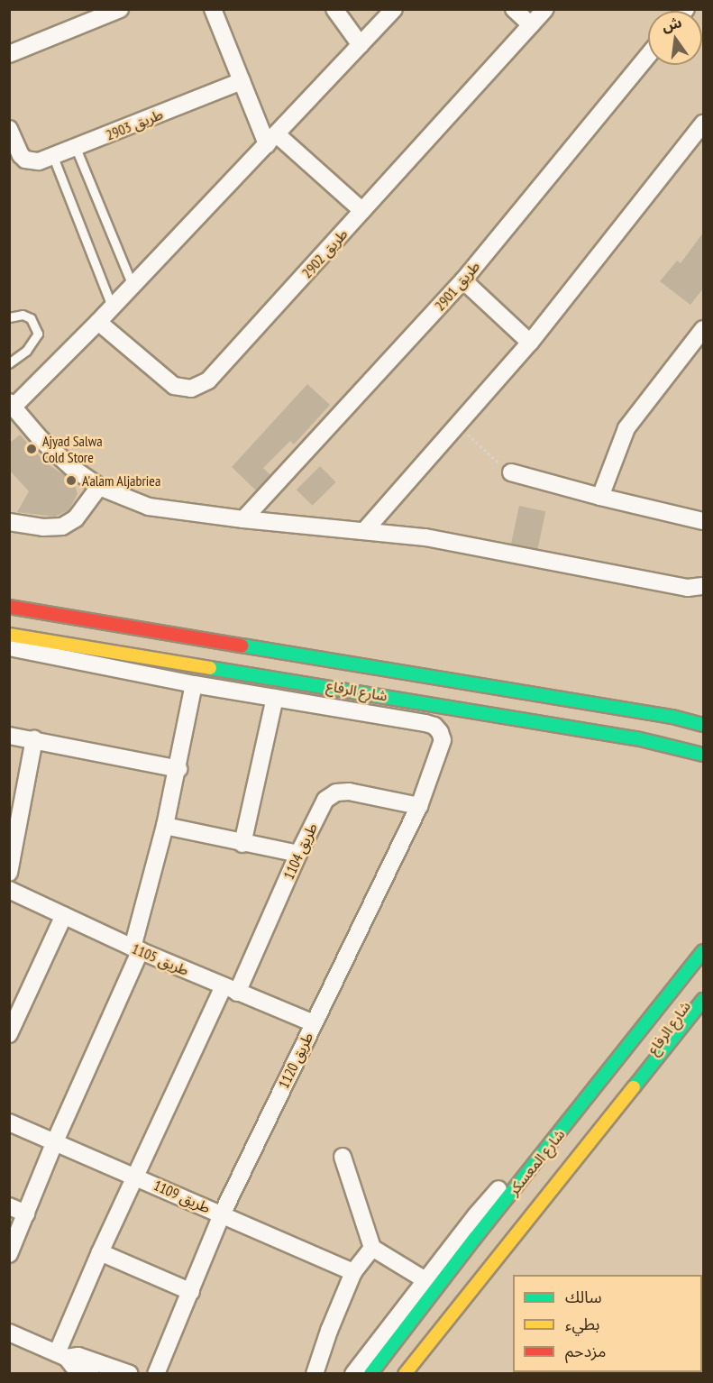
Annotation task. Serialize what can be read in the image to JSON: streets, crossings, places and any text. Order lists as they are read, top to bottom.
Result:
{
  "streets": {
    "main road": ["شارع الرفاع", "شارع المعسكر"],
    "street": [
      "طريق 2903",
      "طريق 2902",
      "طريق 2901",
      "طريق 1104",
      "طريق 1105",
      "طريق 1120",
      "طريق 1109"
    ]
  },
  "crossings": [
    ["شارع الرفاع", "شارع المعسكر"],
    ["طريق 1104", "طريق 1105"],
    ["طريق 1104", "طريق 1120"],
    ["طريق 1104", "طريق 1109"],
    ["طريق 1105", "طريق 1120"],
    ["طريق 1120", "طريق 1109"]
  ],
  "places": ["Ajyad Salwa Cold Store", "A'alam Aljabriea"],
  "legend": ["سالك", "بطيء", "مزدحم"],
  "north": "top"
}
